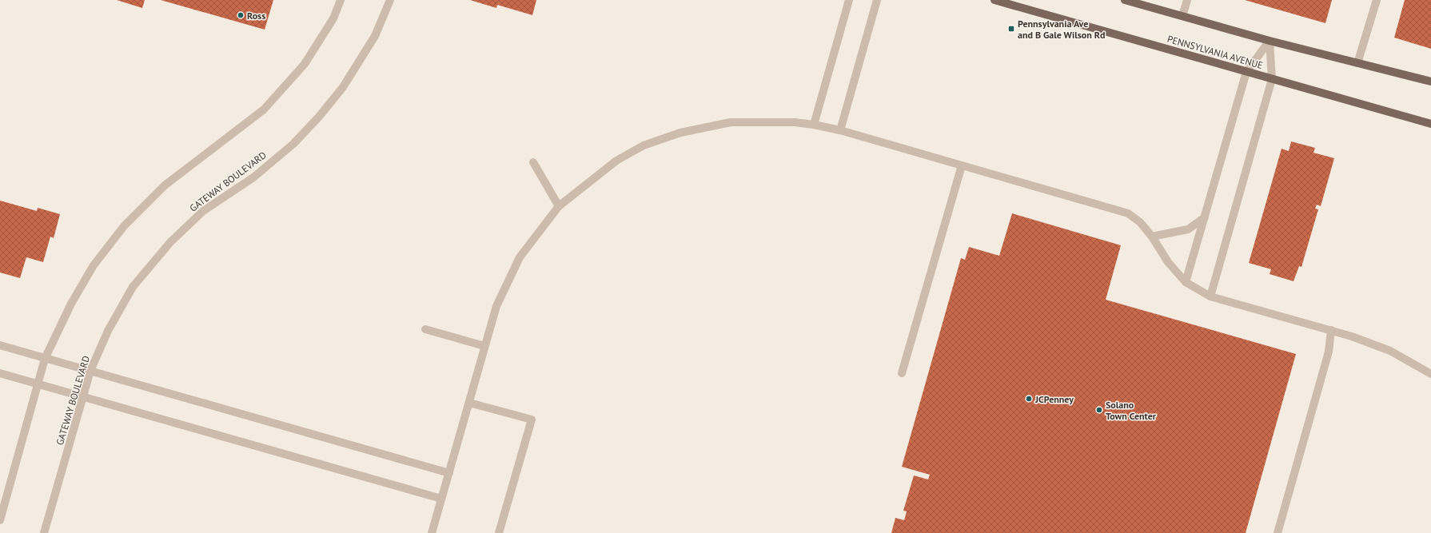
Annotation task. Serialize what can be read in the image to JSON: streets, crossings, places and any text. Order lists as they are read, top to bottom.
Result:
{
  "streets": {
    "main road": ["PENNSYLVANIA AVENUE"],
    "street": ["GATEWAY BOULEVARD"]
  },
  "places": {
    "other": ["Ross", "JCPenney", "Solano Town Center"],
    "transit": ["Pennsylvania Ave and B Gale Wilson Rd"]
  }
}
